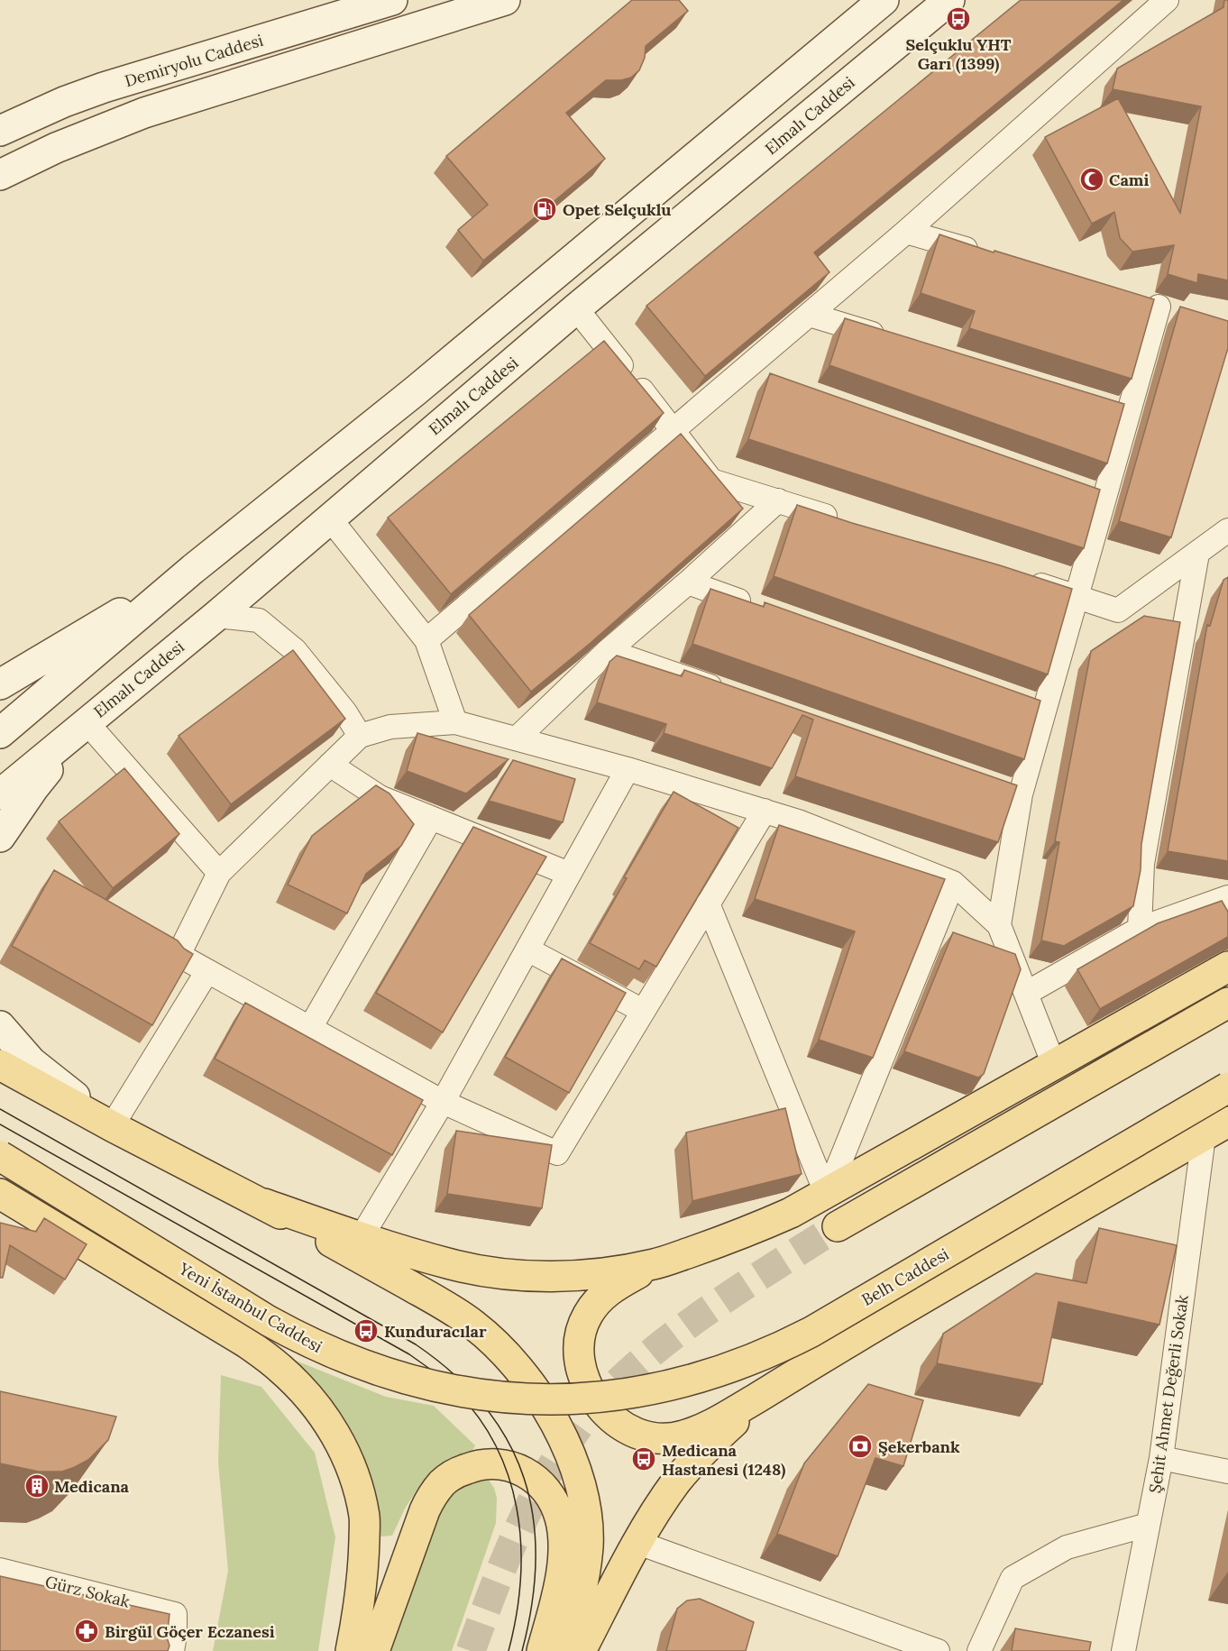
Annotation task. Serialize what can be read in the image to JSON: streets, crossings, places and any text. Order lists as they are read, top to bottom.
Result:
{
  "streets": {
    "main road": [
      "Demiryolu Caddesi",
      "Elmalı Caddesi",
      "Belh Caddesi",
      "Yeni İstanbul Caddesi"
    ],
    "street": ["Şehit Ahmet Değerli Sokak", "Gürz Sokak"]
  },
  "crossings": [
    ["Belh Caddesi", "Yeni İstanbul Caddesi"],
    ["Belh Caddesi", "Şehit Ahmet Değerli Sokak"]
  ],
  "places": {
    "bus stop": ["Selçuklu YHT Garı (1399)", "Kunduracılar", "Medicana Hastanesi (1248)"],
    "mosque": ["Cami"],
    "fuel station": ["Opet Selçuklu"],
    "bank": ["Şekerbank"],
    "building": ["Medicana"],
    "pharmacy": ["Birgül Göçer Eczanesi"]
  }
}
